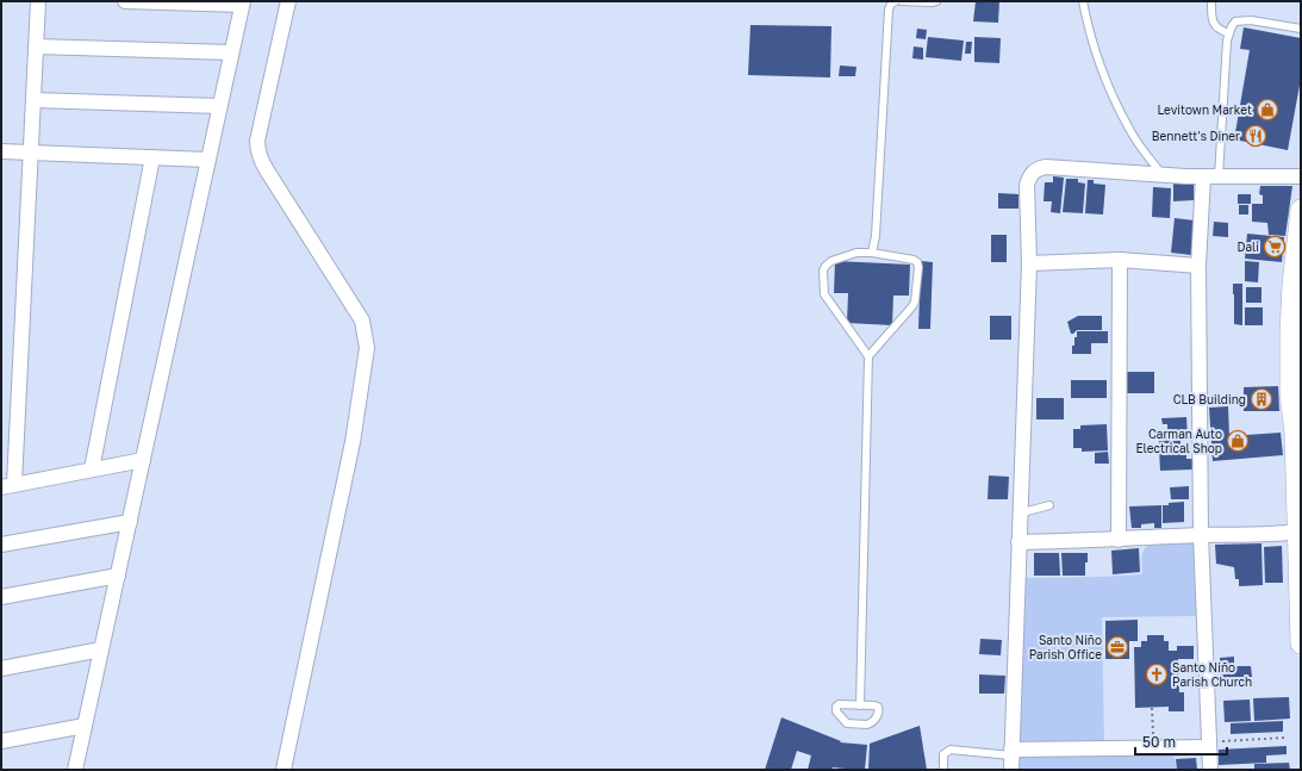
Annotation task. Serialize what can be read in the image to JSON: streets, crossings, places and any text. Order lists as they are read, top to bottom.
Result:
{
  "places": {
    "shop": ["Levitown Market", "Carman Auto Electrical Shop"],
    "restaurant": ["Bennett's Diner"],
    "supermarket": ["Dali"],
    "building": ["CLB Building"],
    "office": ["Santo Niño Parish Office"],
    "church": ["Santo Niño Parish Church"]
  },
  "scale_bar": "50 m"
}
